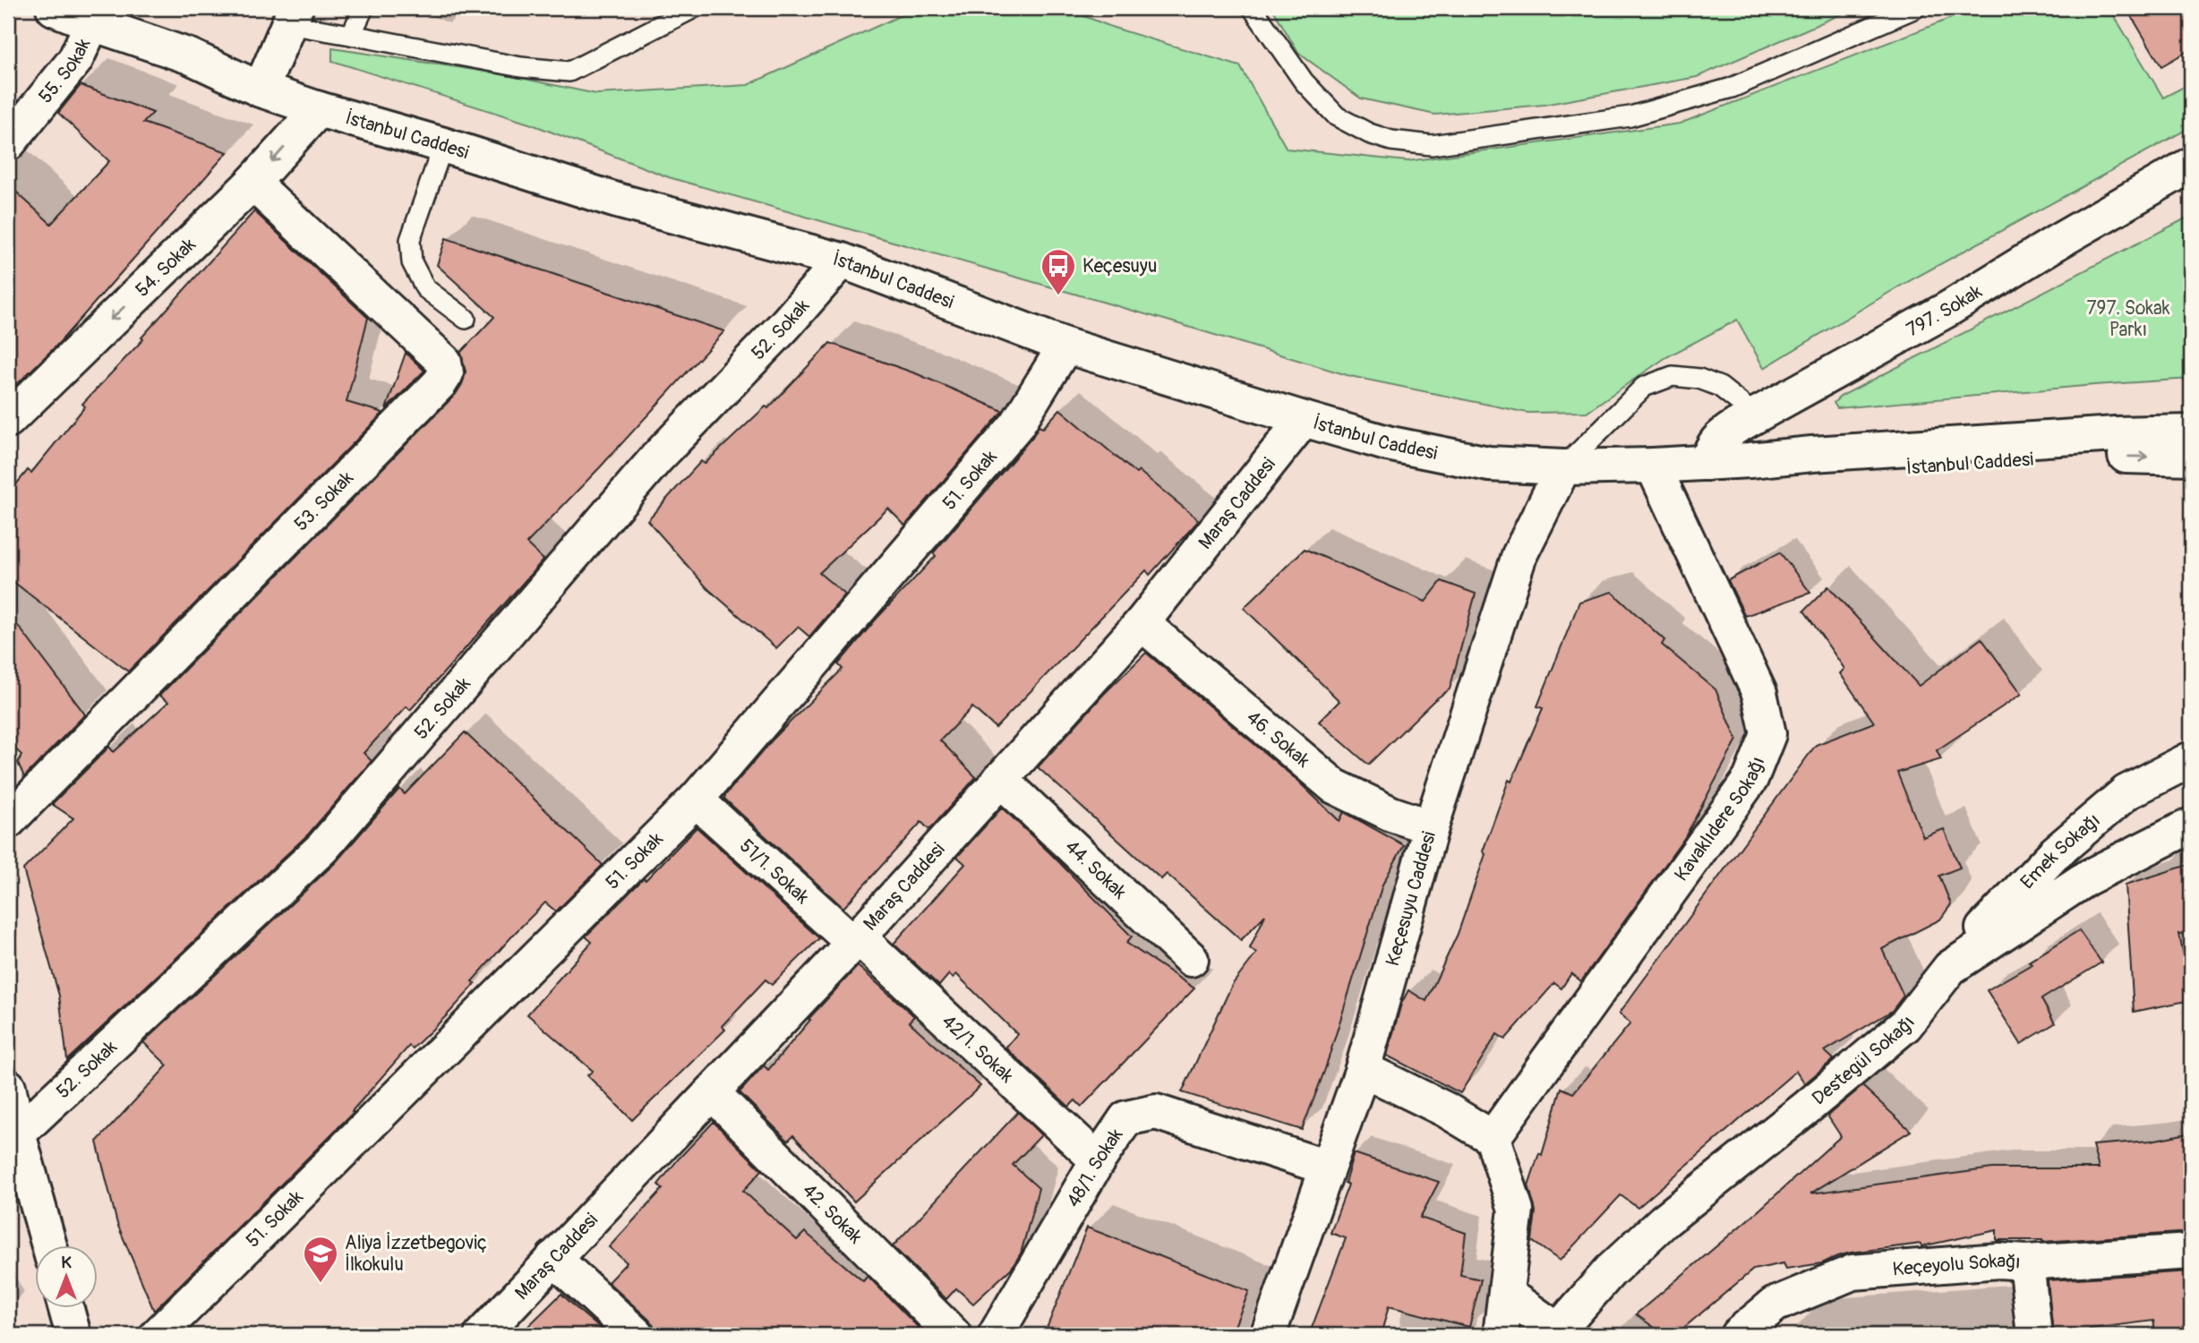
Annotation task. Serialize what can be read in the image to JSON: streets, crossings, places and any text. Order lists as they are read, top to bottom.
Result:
{
  "streets": {
    "street": [
      "55. Sokak",
      "İstanbul Caddesi",
      "54. Sokak",
      "797. Sokak",
      "52. Sokak",
      "51. Sokak",
      "53. Sokak",
      "Maraş Caddesi",
      "46. Sokak",
      "Kavaklıdere Sokağı",
      "Emek Sokağı",
      "44. Sokak",
      "51/1. Sokak",
      "Keçesuyu Caddesi",
      "42/1. Sokak",
      "Destegül Sokağı",
      "48/1. Sokak",
      "42. Sokak",
      "Keçeyolu Sokağı"
    ]
  },
  "crossings": [
    ["55. Sokak", "İstanbul Caddesi"],
    ["İstanbul Caddesi", "54. Sokak"],
    ["İstanbul Caddesi", "797. Sokak"],
    ["İstanbul Caddesi", "52. Sokak"],
    ["İstanbul Caddesi", "51. Sokak"],
    ["İstanbul Caddesi", "Maraş Caddesi"],
    ["İstanbul Caddesi", "Kavaklıdere Sokağı"],
    ["İstanbul Caddesi", "Keçesuyu Caddesi"],
    ["54. Sokak", "53. Sokak"],
    ["51. Sokak", "51/1. Sokak"],
    ["Maraş Caddesi", "46. Sokak"],
    ["Maraş Caddesi", "44. Sokak"],
    ["Maraş Caddesi", "51/1. Sokak"],
    ["Maraş Caddesi", "42/1. Sokak"],
    ["Maraş Caddesi", "42. Sokak"],
    ["46. Sokak", "Keçesuyu Caddesi"],
    ["Emek Sokağı", "Destegül Sokağı"],
    ["51/1. Sokak", "42/1. Sokak"],
    ["Keçesuyu Caddesi", "48/1. Sokak"],
    ["42/1. Sokak", "48/1. Sokak"]
  ],
  "one_way": ["54. Sokak"],
  "parks": ["797. Sokak Parkı"],
  "places": {
    "bus stop": ["Keçesuyu"],
    "school or university": ["Aliya İzzetbegoviç İlkokulu"]
  },
  "north": "top"
}
